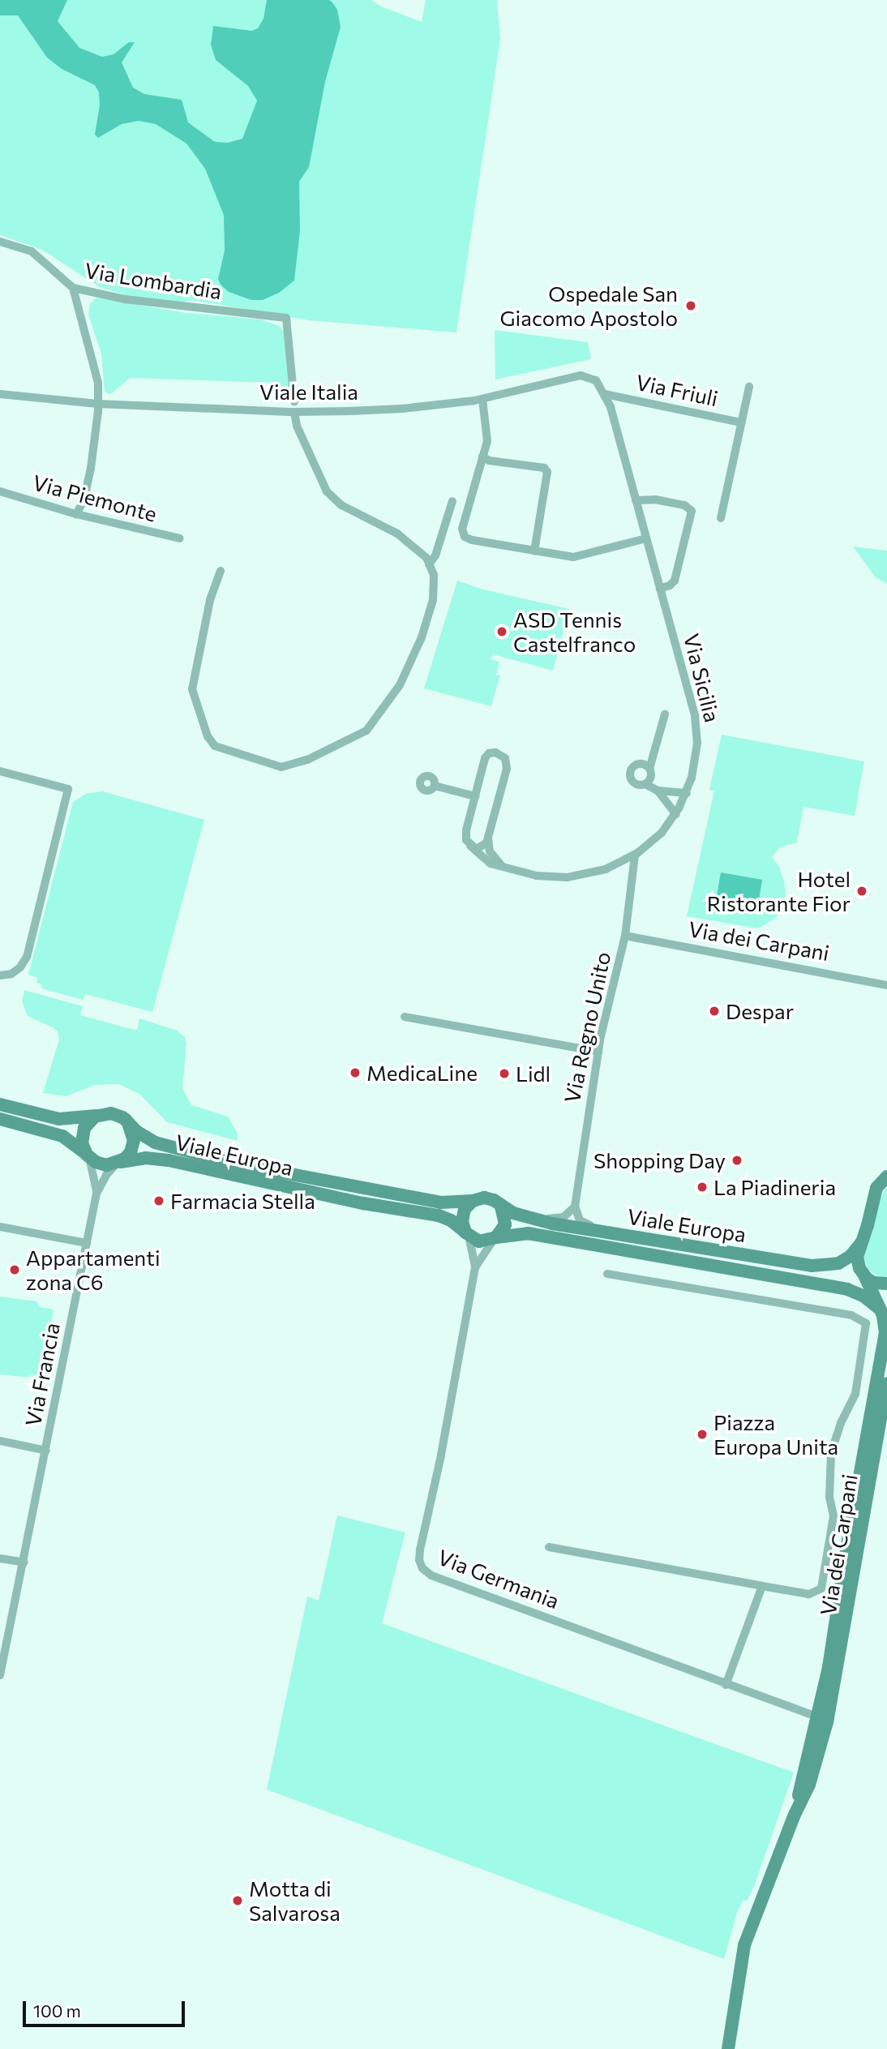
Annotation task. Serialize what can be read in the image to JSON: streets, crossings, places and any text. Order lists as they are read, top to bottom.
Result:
{
  "streets": {
    "street": [
      "Via Lombardia",
      "Via Friuli",
      "Viale Italia",
      "Via Piemonte",
      "Via Sicilia",
      "Via dei Carpani",
      "Via Regno Unito",
      "Viale Europa",
      "Via Francia",
      "Via Germania"
    ]
  },
  "crossings": [
    ["Via Lombardia", "Viale Italia"],
    ["Via Friuli", "Viale Italia"],
    ["Via Friuli", "Via Sicilia"],
    ["Viale Italia", "Via Sicilia"],
    ["Via Sicilia", "Via Regno Unito"],
    ["Via dei Carpani", "Via Regno Unito"],
    ["Via dei Carpani", "Viale Europa"],
    ["Via dei Carpani", "Via Germania"],
    ["Viale Europa", "Via Francia"],
    ["Viale Europa", "Via Germania"]
  ],
  "places": [
    "Ospedale San Giacomo Apostolo",
    "ASD Tennis Castelfranco",
    "Hotel Ristorante Fior",
    "Despar",
    "MedicaLine",
    "Lidl",
    "Shopping Day",
    "La Piadineria",
    "Farmacia Stella",
    "Appartamenti zona C6",
    "Piazza Europa Unita",
    "Motta di Salvarosa"
  ],
  "scale_bar": "100 m"
}
